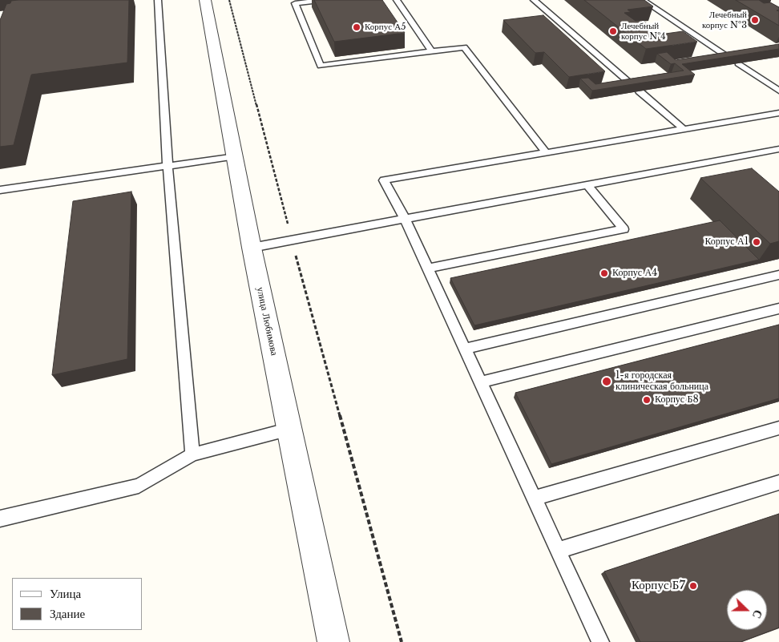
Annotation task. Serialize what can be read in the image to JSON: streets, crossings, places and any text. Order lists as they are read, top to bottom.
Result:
{
  "streets": {
    "street": ["улица Любимова"]
  },
  "places": [
    "Лечебный корпус №3",
    "Корпус А5",
    "Лечебный корпус №4",
    "Корпус А1",
    "Корпус А4",
    "1-я городская клиническая больница",
    "Корпус Б8",
    "Корпус Б7"
  ],
  "legend": ["Улица", "Здание"],
  "north": "right"
}
